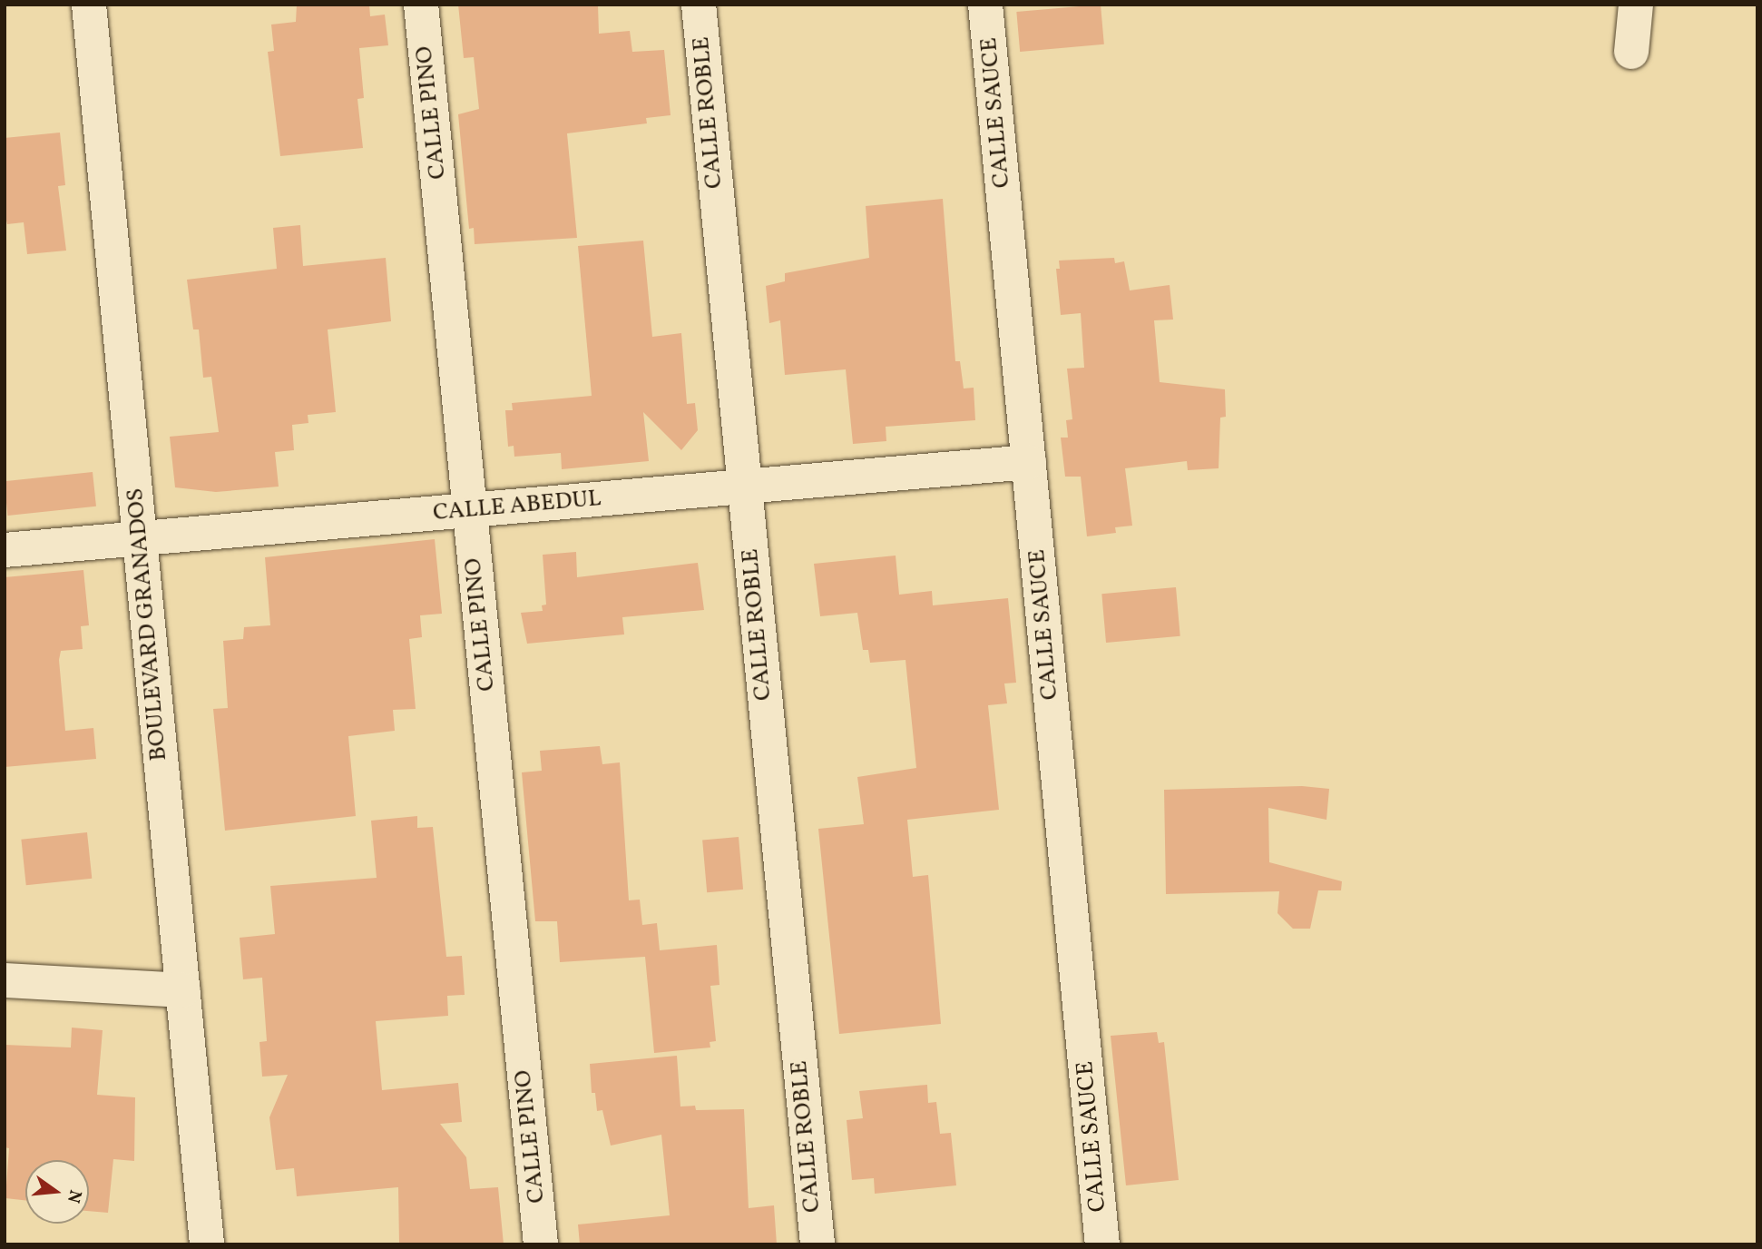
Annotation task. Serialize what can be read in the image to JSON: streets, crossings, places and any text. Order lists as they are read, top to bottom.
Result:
{
  "streets": {
    "street": [
      "CALLE PINO",
      "CALLE ROBLE",
      "CALLE SAUCE",
      "CALLE ABEDUL",
      "BOULEVARD GRANADOS"
    ]
  },
  "crossings": [
    ["CALLE PINO", "CALLE ABEDUL"],
    ["CALLE ROBLE", "CALLE ABEDUL"],
    ["CALLE SAUCE", "CALLE ABEDUL"],
    ["CALLE ABEDUL", "BOULEVARD GRANADOS"]
  ],
  "north": "right"
}
